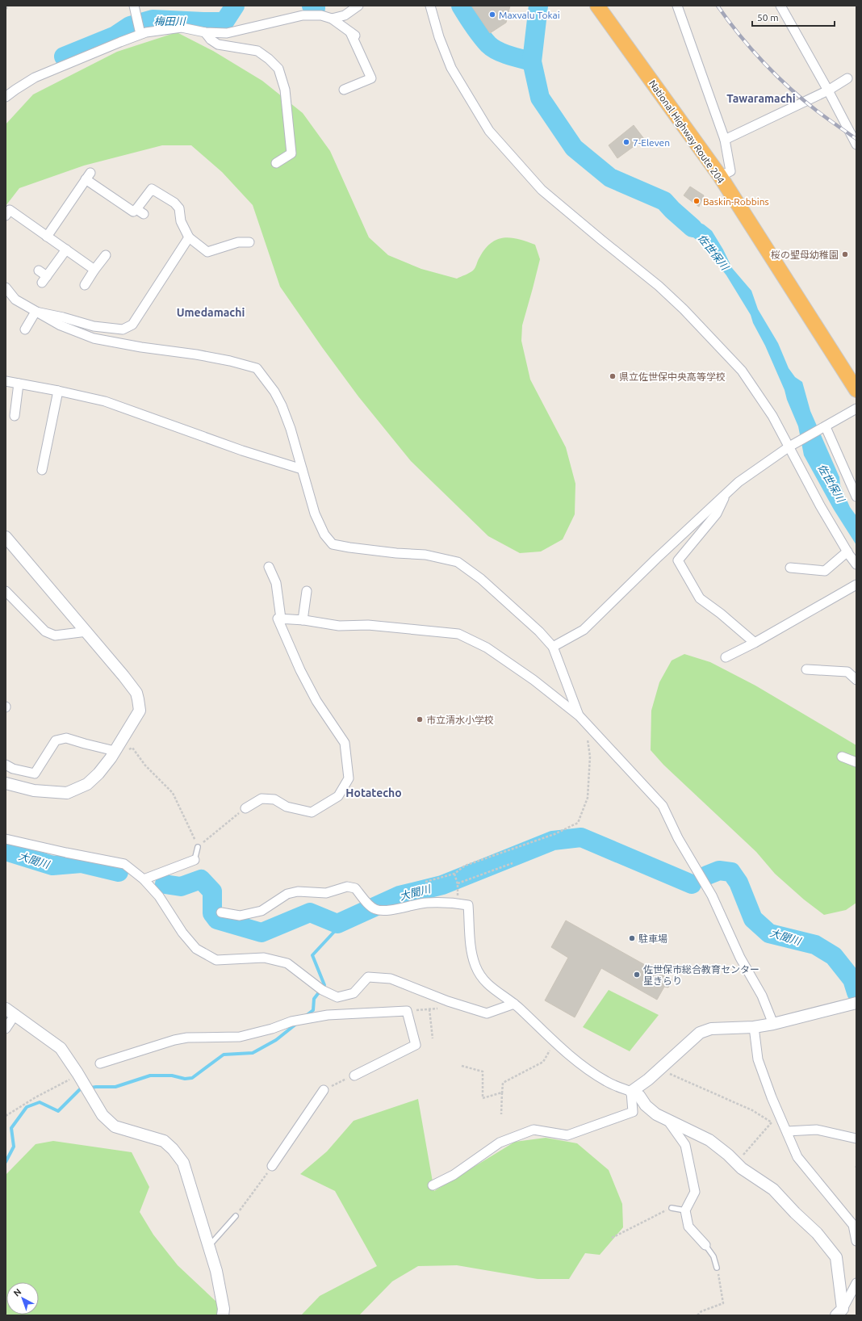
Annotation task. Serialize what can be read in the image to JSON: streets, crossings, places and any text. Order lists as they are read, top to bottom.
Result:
{
  "streets": {
    "highway": ["National Highway Route 204"]
  },
  "districts": ["Tawaramachi", "Umedamachi", "Hotatecho"],
  "water": ["梅田川", "佐世保川", "大聞川"],
  "places": [
    "Maxvalu Tokai",
    "7-Eleven",
    "Baskin-Robbins",
    "桜の聖母幼稚園",
    "県立佐世保中央高等学校",
    "市立清水小学校",
    "駐車場",
    "佐世保市総合教育センター 星きらり"
  ],
  "scale_bar": "50 m",
  "north": "top left"
}
